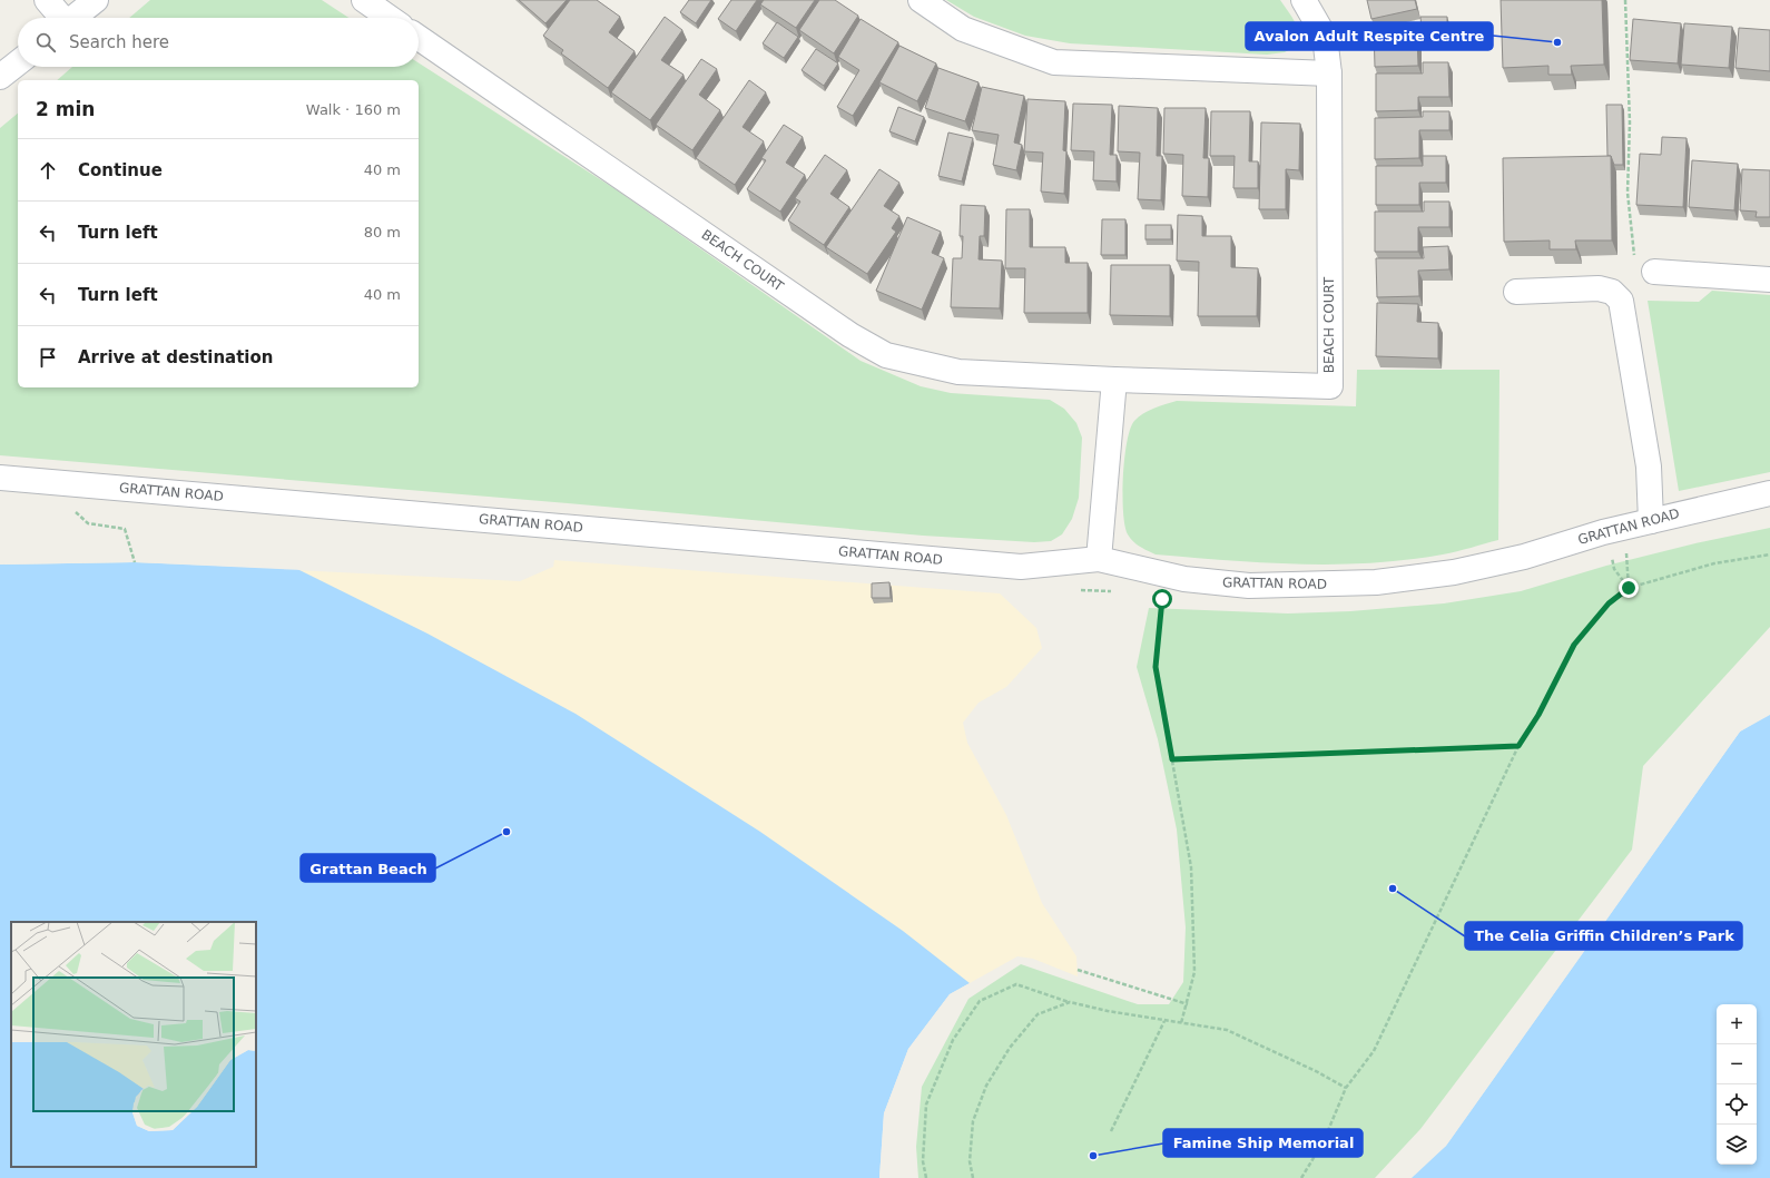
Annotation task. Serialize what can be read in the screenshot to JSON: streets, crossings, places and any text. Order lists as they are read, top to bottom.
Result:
{
  "streets": {
    "street": ["BEACH COURT", "GRATTAN ROAD"]
  },
  "places": [
    "Avalon Adult Respite Centre",
    "Grattan Beach",
    "The Celia Griffin Children’s Park",
    "Famine Ship Memorial"
  ],
  "page": {
    "search": "Search here",
    "heading": ["2 min", "Walk · 160 m"],
    "list": [
      ["Continue", "40 m"],
      ["Turn left", "80 m"],
      ["Turn left", "40 m"],
      "Arrive at destination"
    ],
    "map_buttons": ["+", "−"]
  }
}
